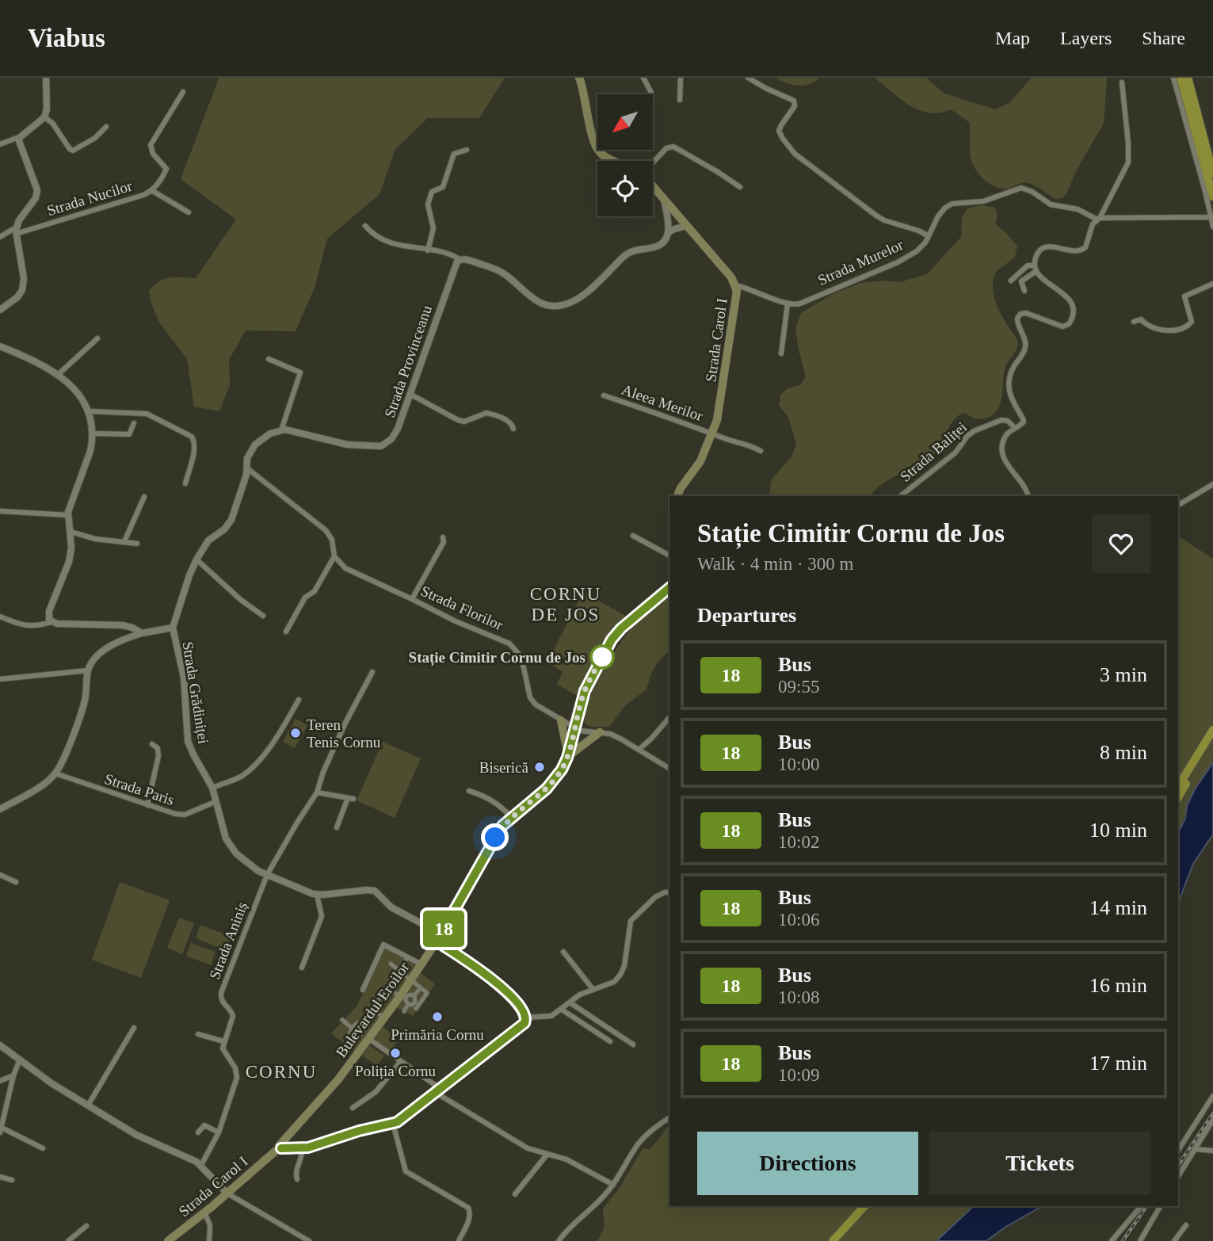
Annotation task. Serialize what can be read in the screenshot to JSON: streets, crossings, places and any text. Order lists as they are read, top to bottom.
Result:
{
  "streets": {
    "main road": ["Strada Carol I", "Bulevardul Eroilor"],
    "street": [
      "Strada Nucilor",
      "Strada Murelor",
      "Strada Provinceanu",
      "Aleea Merilor",
      "Strada Baliței",
      "Strada Florilor",
      "Strada Grădiniței",
      "Strada Paris",
      "Strada Aniniș"
    ]
  },
  "crossings": [
    ["Strada Carol I", "Aleea Merilor"],
    ["Strada Carol I", "Bulevardul Eroilor"],
    ["Strada Grădiniței", "Strada Paris"],
    ["Strada Grădiniței", "Strada Aniniș"],
    ["Strada Grădiniței", "Bulevardul Eroilor"]
  ],
  "districts": ["CORNU DE JOS", "CORNU"],
  "places": [
    "Stație Cimitir Cornu de Jos",
    "Teren Tenis Cornu",
    "Biserică",
    "Primăria Cornu",
    "Poliția Cornu"
  ],
  "lines": ["bus line 18"],
  "north": "bottom left",
  "page": {
    "header": "Viabus",
    "nav": ["Map", "Layers", "Share"],
    "on_map": "18",
    "heading": [
      ["Stație Cimitir Cornu de Jos", "Walk · 4 min · 300 m"],
      "Departures"
    ],
    "list": [
      {
        "mark": "18",
        "name": "Bus",
        "note": "09:55",
        "value": "3 min"
      },
      {
        "mark": "18",
        "name": "Bus",
        "note": "10:00",
        "value": "8 min"
      },
      {
        "mark": "18",
        "name": "Bus",
        "note": "10:02",
        "value": "10 min"
      },
      {
        "mark": "18",
        "name": "Bus",
        "note": "10:06",
        "value": "14 min"
      },
      {
        "mark": "18",
        "name": "Bus",
        "note": "10:08",
        "value": "16 min"
      },
      {
        "mark": "18",
        "name": "Bus",
        "note": "10:09",
        "value": "17 min"
      }
    ],
    "buttons": ["Directions", "Tickets"]
  }
}
